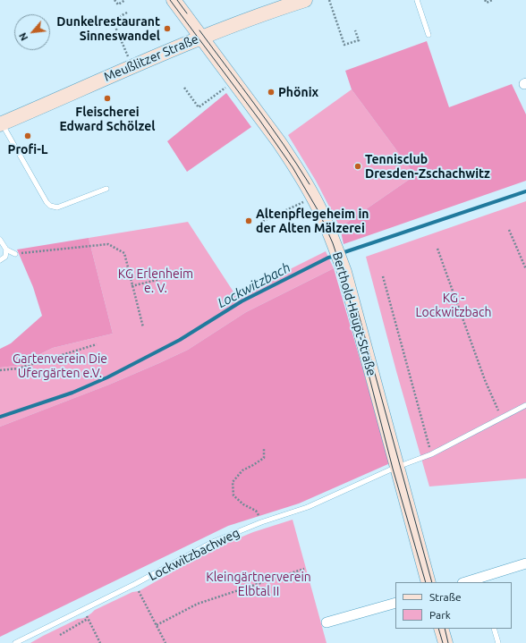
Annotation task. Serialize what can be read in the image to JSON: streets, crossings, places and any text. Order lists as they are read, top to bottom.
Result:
{
  "streets": {
    "street": ["Meußlitzer Straße", "Berthold-Haupt-Straße"],
    "lane": ["Lockwitzbachweg"]
  },
  "crossings": [
    ["Meußlitzer Straße", "Berthold-Haupt-Straße"],
    ["Berthold-Haupt-Straße", "Lockwitzbachweg"]
  ],
  "water": ["Lockwitzbach"],
  "parks": [
    "KG Erlenheim e. V.",
    "KG - Lockwitzbach",
    "Gartenverein Die Ufergärten e.V.",
    "Kleingärtnerverein Elbtal II"
  ],
  "places": [
    "Dunkelrestaurant Sinneswandel",
    "Phönix",
    "Fleischerei Edward Schölzel",
    "Profi-L",
    "Tennisclub Dresden-Zschachwitz",
    "Altenpflegeheim in der Alten Mälzerei"
  ],
  "legend": ["Straße", "Park"],
  "north": "bottom left"
}
